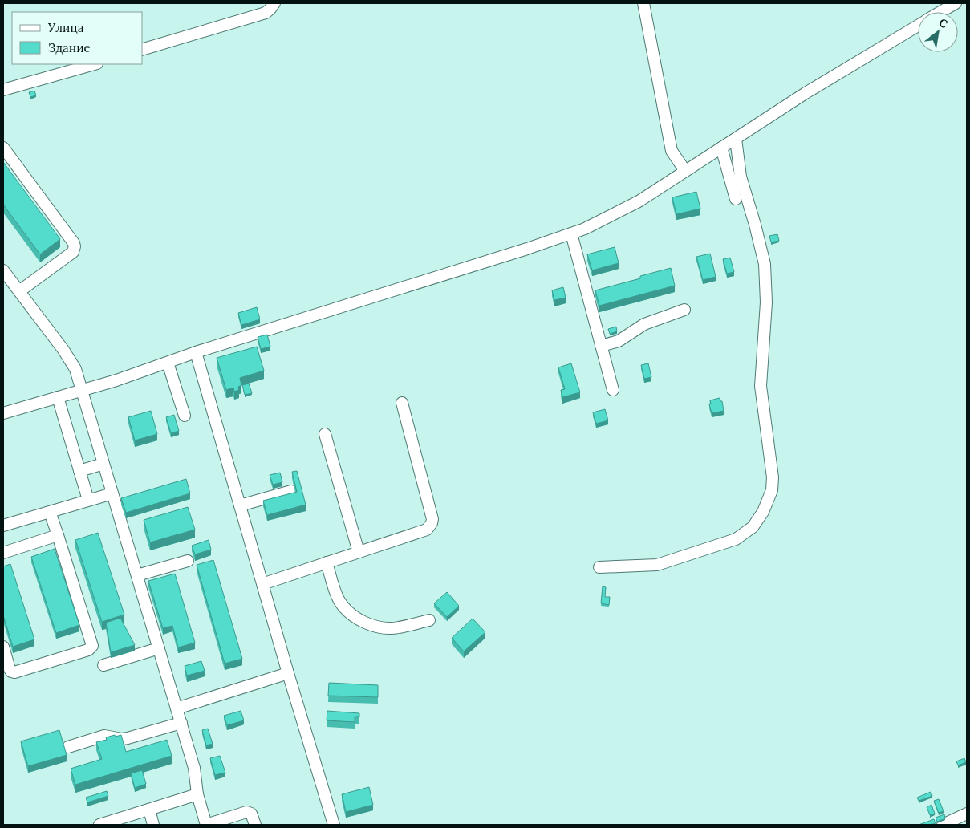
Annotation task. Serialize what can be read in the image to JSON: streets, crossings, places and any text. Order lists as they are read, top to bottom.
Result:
{
  "legend": ["Улица", "Здание"],
  "north": "top right"
}
